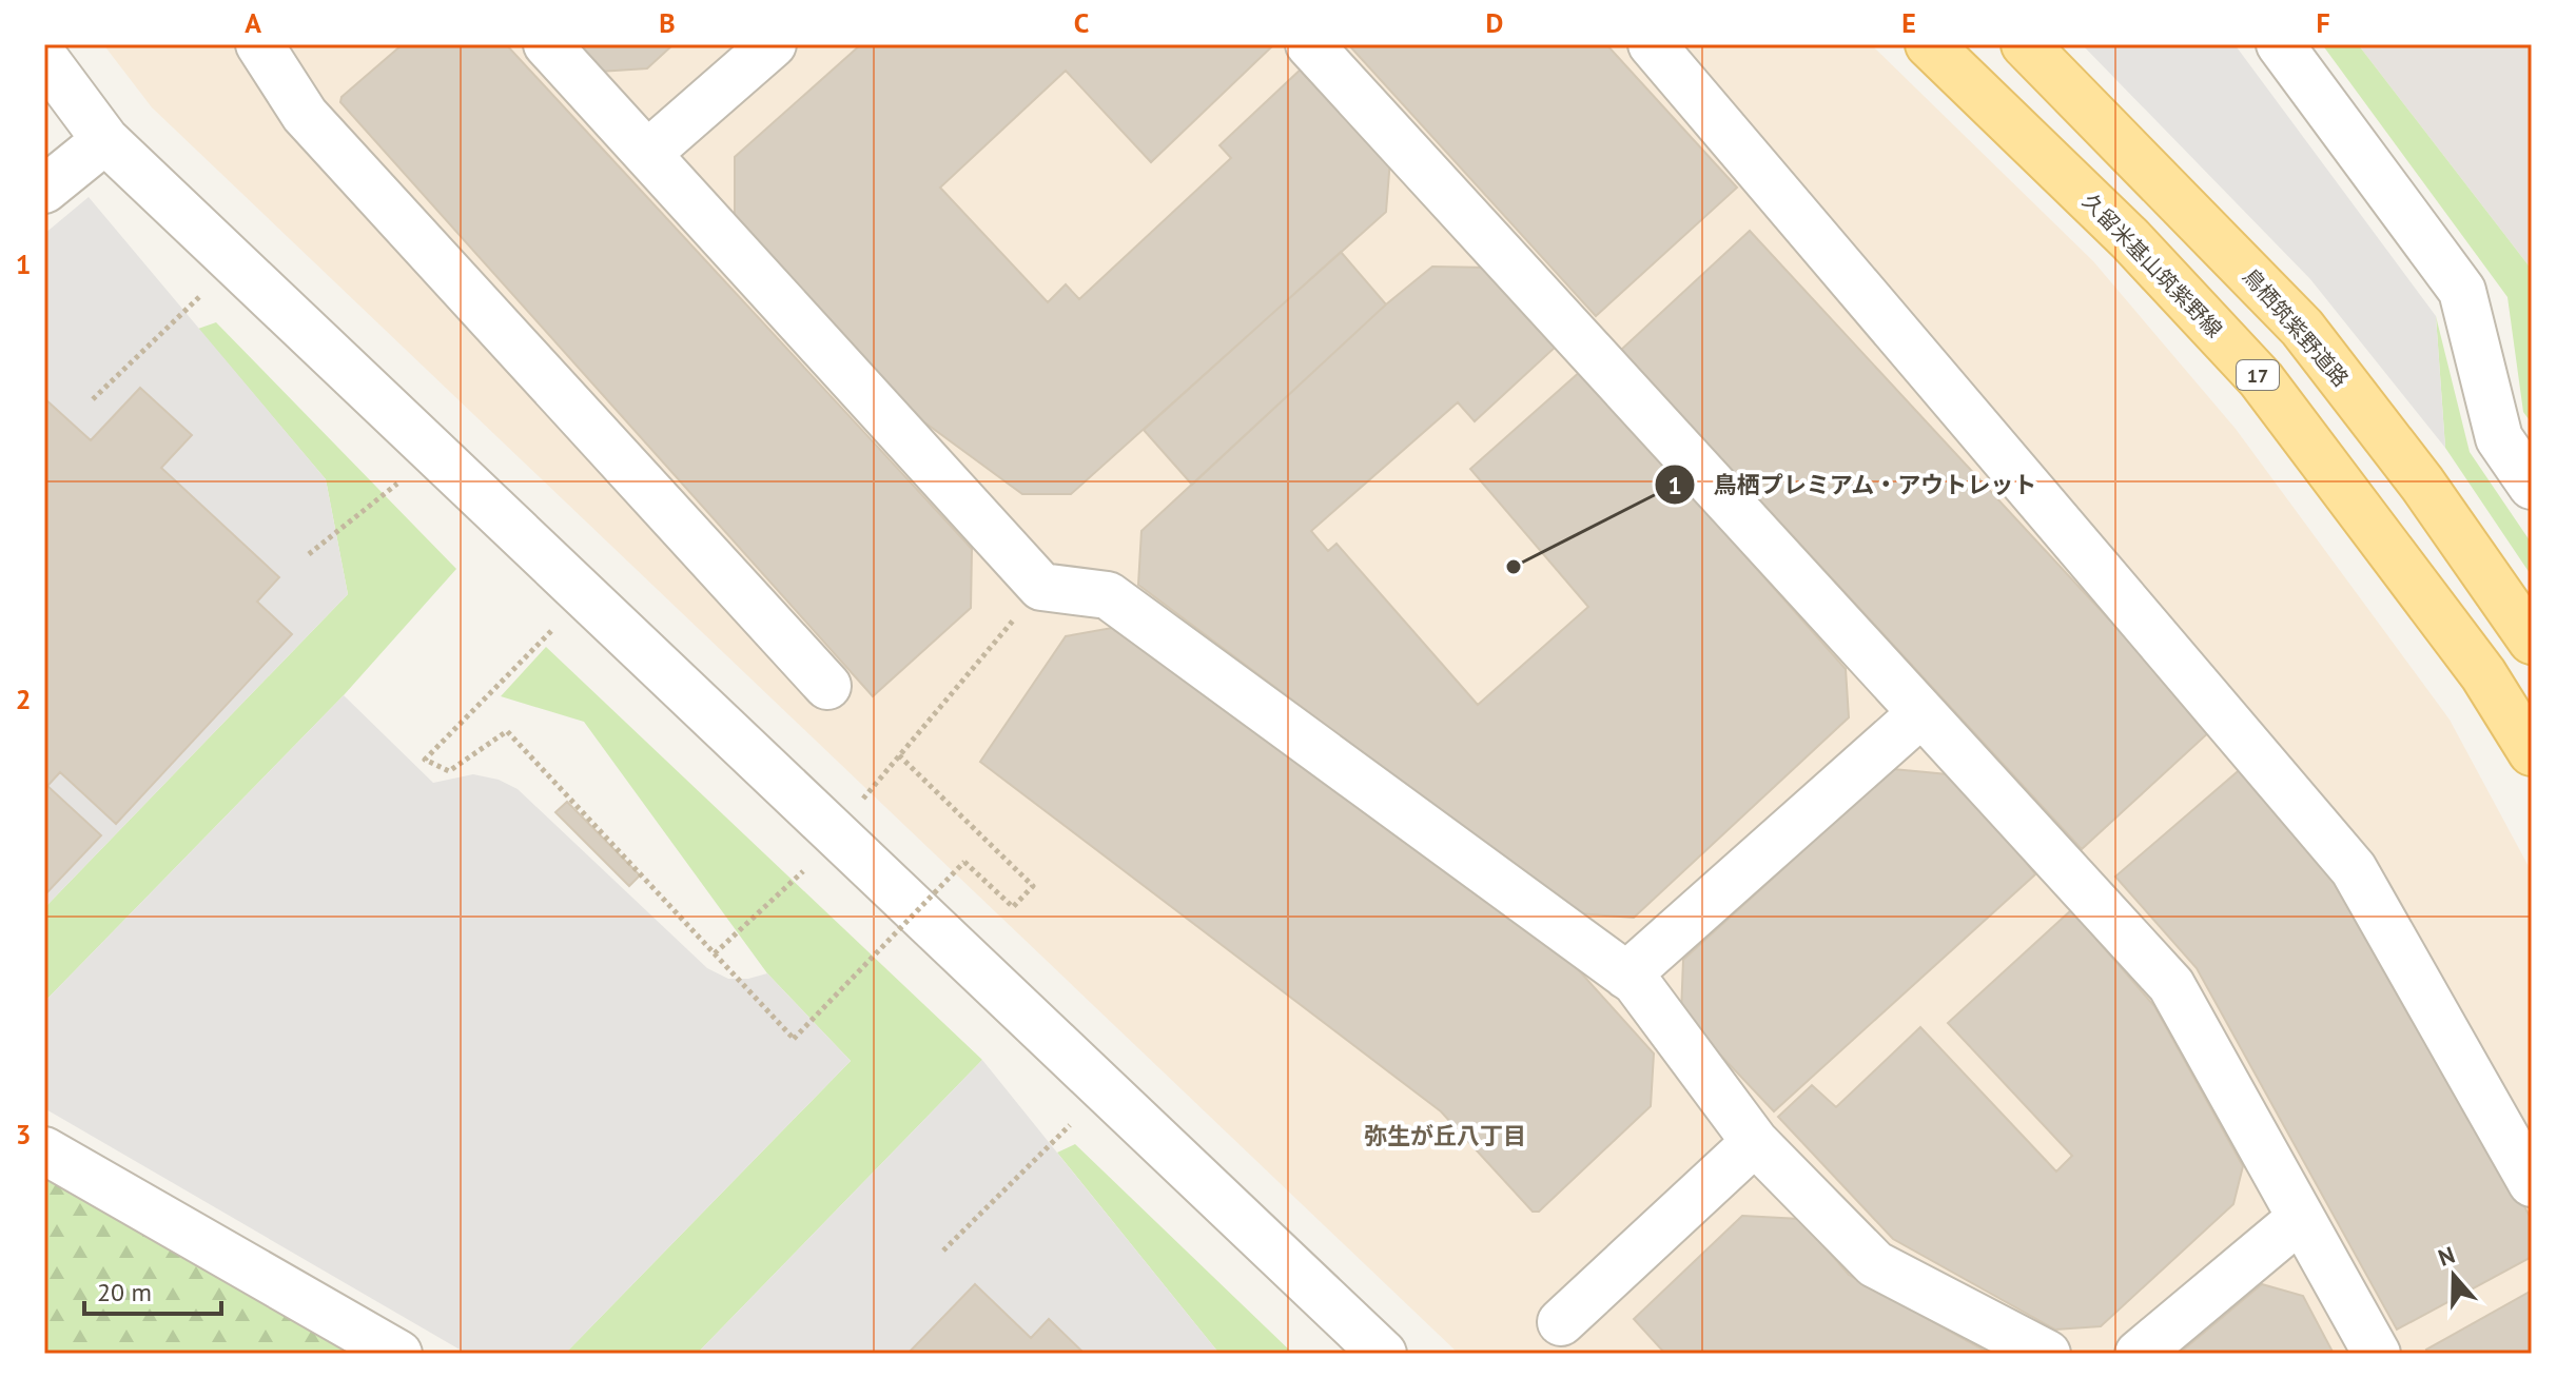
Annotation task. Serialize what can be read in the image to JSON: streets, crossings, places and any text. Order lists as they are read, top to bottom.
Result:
{
  "streets": {
    "main road": ["久留米基山筑紫野線", "鳥栖筑紫野道路", "17"]
  },
  "districts": ["弥生が丘八丁目"],
  "places": ["鳥栖プレミアム・アウトレット"],
  "scale_bar": "20 m",
  "north": "top",
  "grid": {
    "columns": [
      "A",
      "B",
      "C",
      "D",
      "E",
      "F"
    ],
    "rows": ["1", "2", "3"]
  }
}
